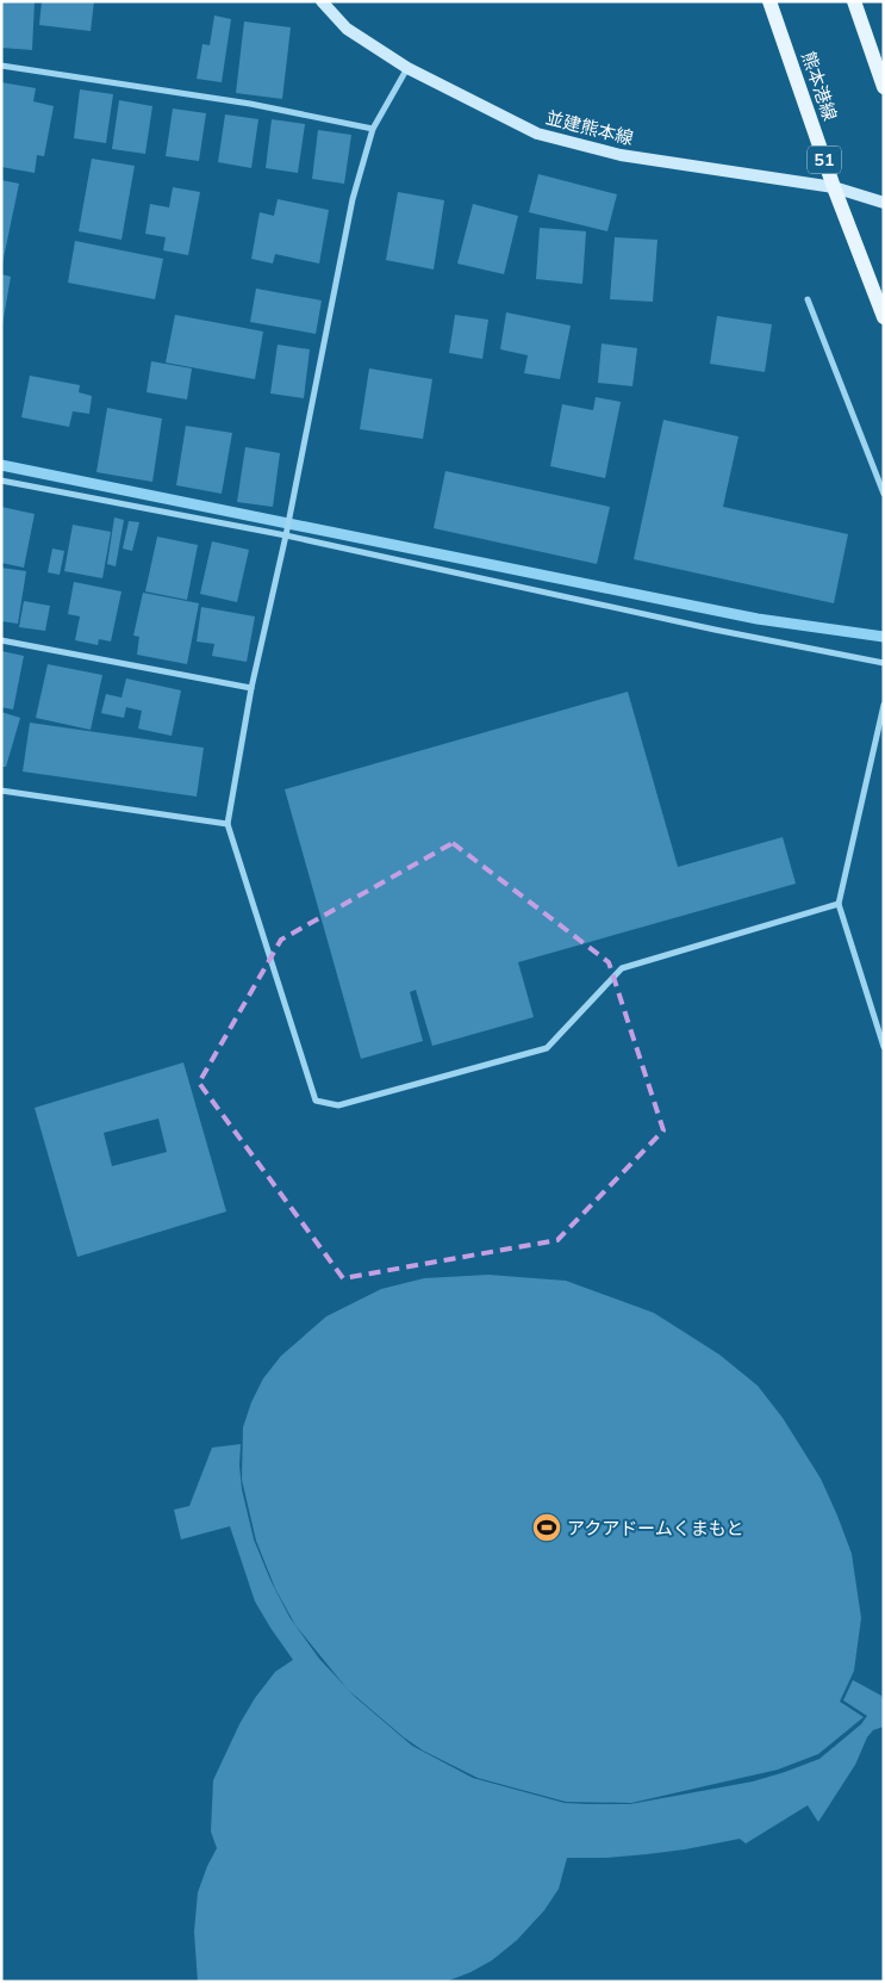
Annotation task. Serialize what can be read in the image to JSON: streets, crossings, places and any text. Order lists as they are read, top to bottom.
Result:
{
  "streets": {
    "main road": ["熊本港線", "並建熊本線", "51"]
  },
  "crossings": [
    ["熊本港線", "並建熊本線"]
  ],
  "places": {
    "sports": ["アクアドームくまもと"]
  }
}
